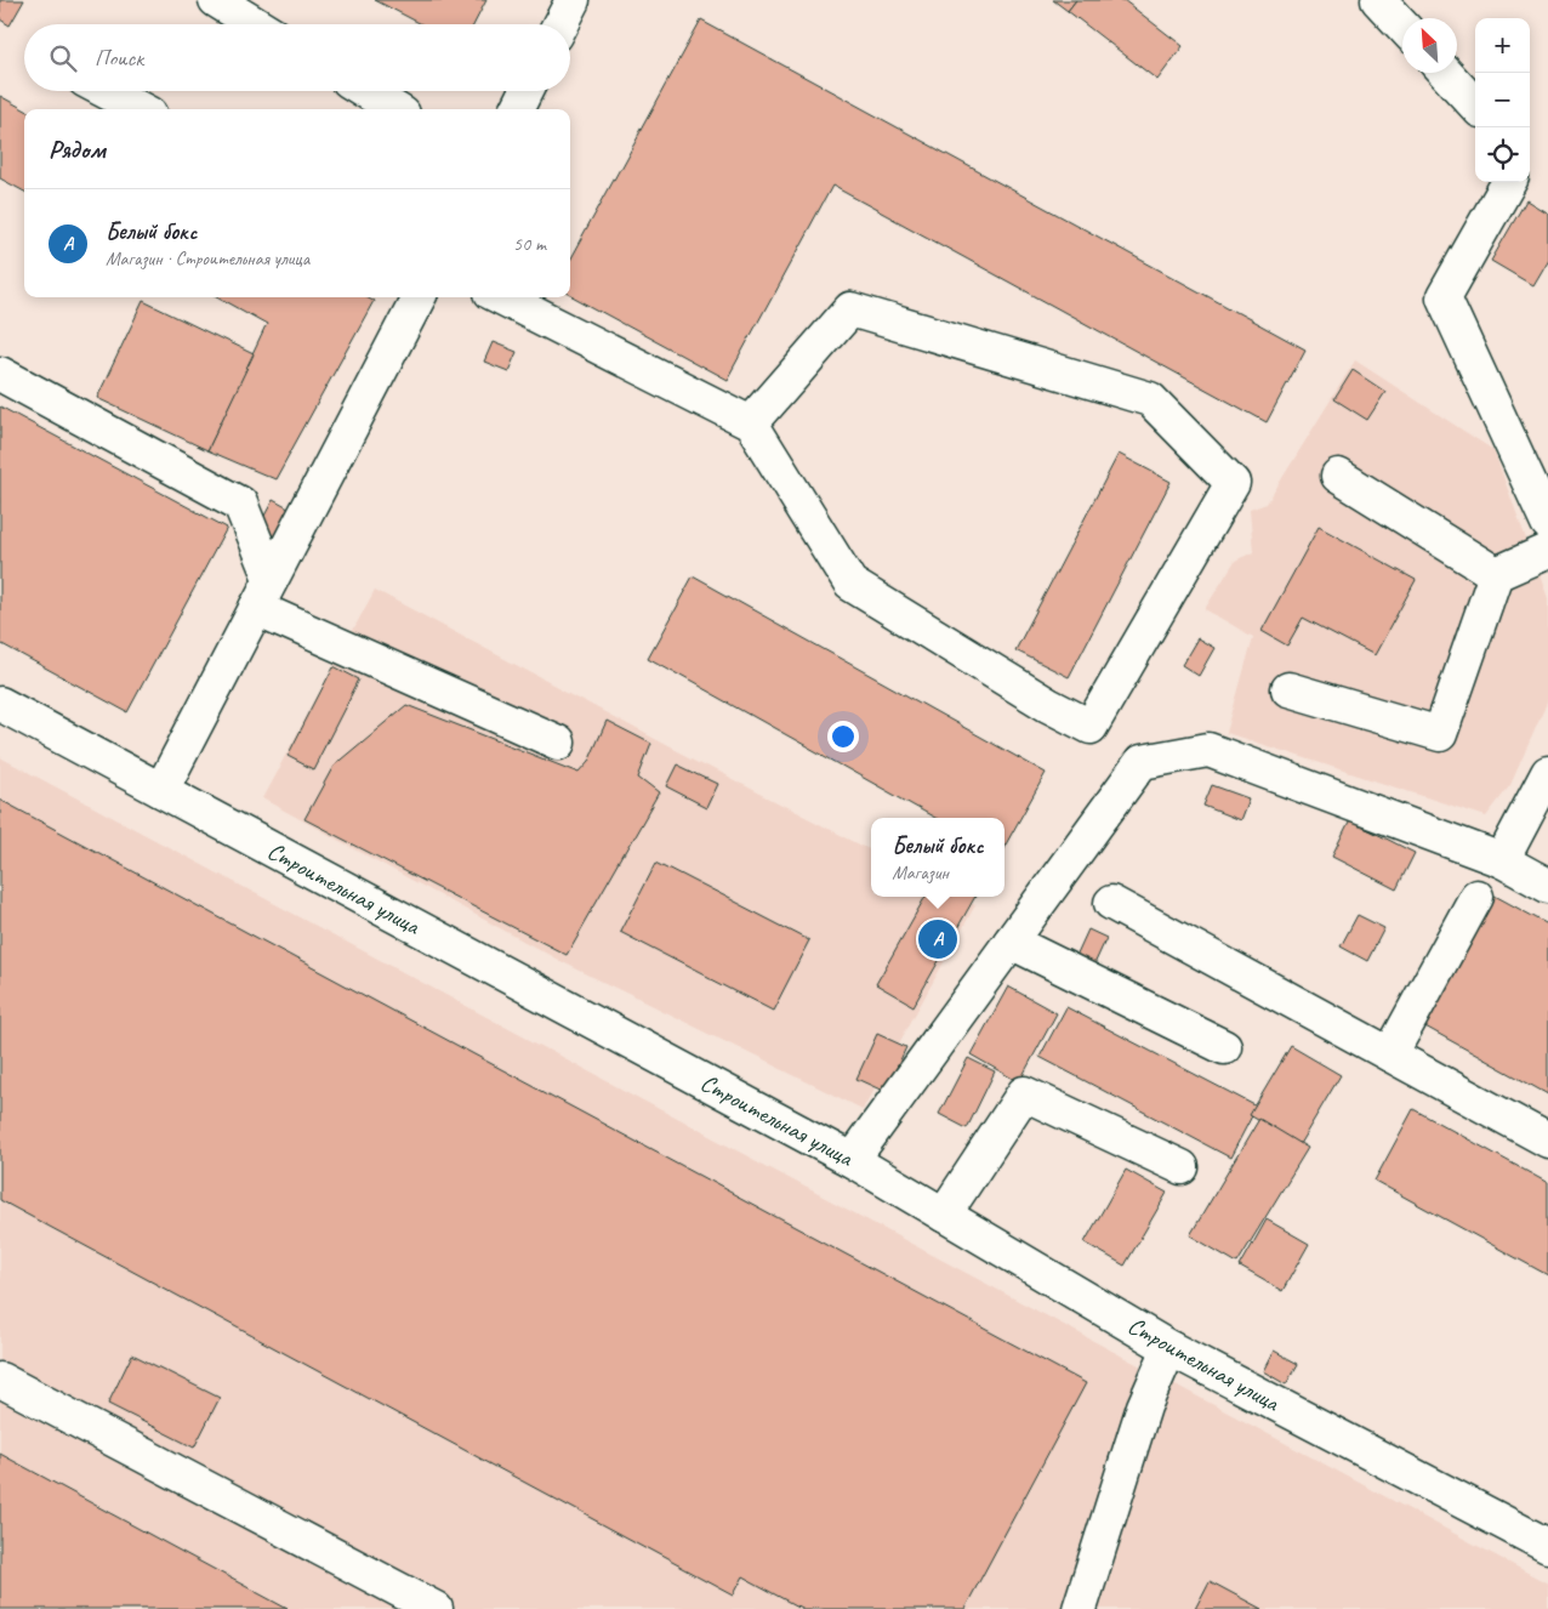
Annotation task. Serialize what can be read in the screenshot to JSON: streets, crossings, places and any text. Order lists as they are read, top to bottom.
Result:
{
  "streets": {
    "street": ["Строительная улица"]
  },
  "north": "top left",
  "page": {
    "map_buttons": ["+", "−"],
    "search": "Поиск",
    "heading": "Рядом",
    "list": [
      {
        "mark": "A",
        "name": "Белый бокс",
        "note": "Магазин · Строительная улица",
        "value": "50 m"
      }
    ],
    "popup": ["Белый бокс", "Магазин"],
    "pins": "A"
  }
}
